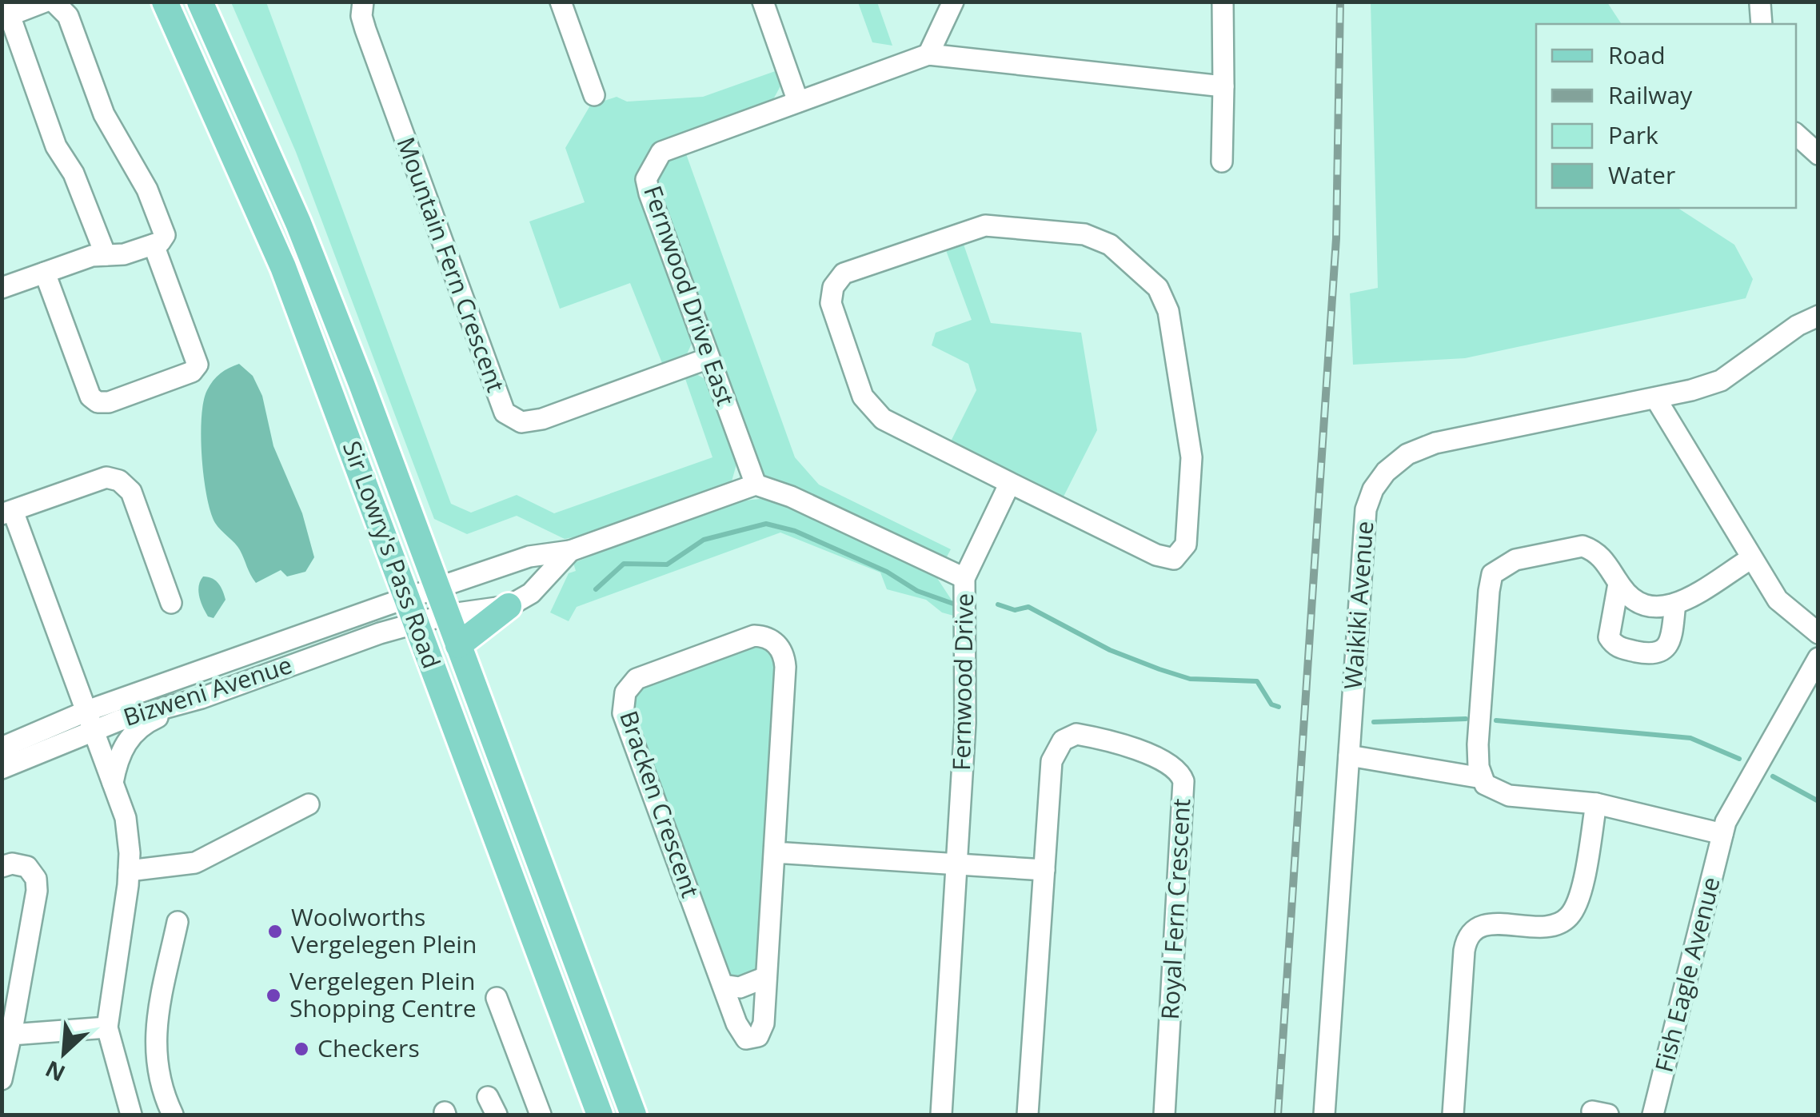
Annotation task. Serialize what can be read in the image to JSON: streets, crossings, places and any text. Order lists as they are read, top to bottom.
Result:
{
  "streets": {
    "main road": ["Sir Lowry's Pass Road"],
    "street": [
      "Mountain Fern Crescent",
      "Fernwood Drive East",
      "Waikiki Avenue",
      "Fernwood Drive",
      "Bizweni Avenue",
      "Bracken Crescent",
      "Royal Fern Crescent",
      "Fish Eagle Avenue"
    ]
  },
  "crossings": [
    ["Mountain Fern Crescent", "Fernwood Drive East"],
    ["Fernwood Drive East", "Fernwood Drive"],
    ["Sir Lowry's Pass Road", "Bizweni Avenue"]
  ],
  "places": ["Woolworths Vergelegen Plein", "Vergelegen Plein Shopping Centre", "Checkers"],
  "legend": [
    "Road",
    "Railway",
    "Park",
    "Water"
  ],
  "north": "bottom left"
}
